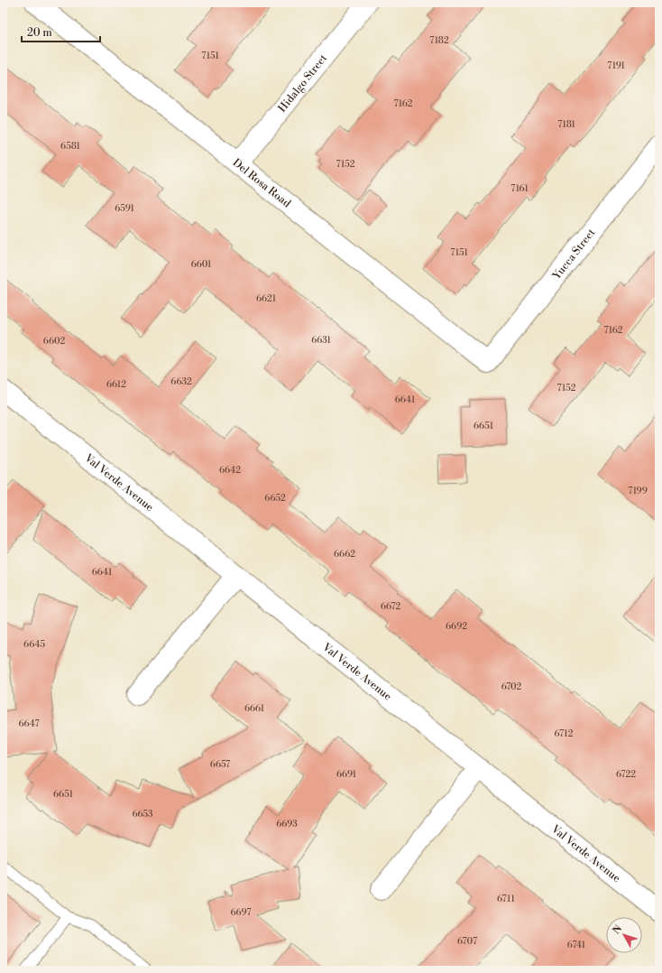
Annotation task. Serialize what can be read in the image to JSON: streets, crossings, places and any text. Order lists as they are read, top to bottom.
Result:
{
  "streets": {
    "street": [
      "Hidalgo Street",
      "Del Rosa Road",
      "Yucca Street",
      "Val Verde Avenue"
    ]
  },
  "crossings": [
    ["Hidalgo Street", "Del Rosa Road"],
    ["Del Rosa Road", "Yucca Street"]
  ],
  "house_numbers": [
    "7182",
    "7151",
    "7191",
    "7162",
    "7181",
    "6581",
    "7152",
    "7161",
    "6591",
    "7151",
    "6601",
    "6621",
    "7162",
    "6631",
    "6602",
    "6632",
    "6612",
    "7152",
    "6641",
    "6651",
    "6642",
    "7199",
    "6652",
    "6662",
    "6641",
    "6672",
    "6692",
    "6645",
    "6702",
    "6661",
    "6647",
    "6712",
    "6657",
    "6691",
    "6722",
    "6651",
    "6653",
    "6693",
    "6711",
    "6697",
    "6707",
    "6741"
  ],
  "scale_bar": "20 m",
  "north": "top left"
}
